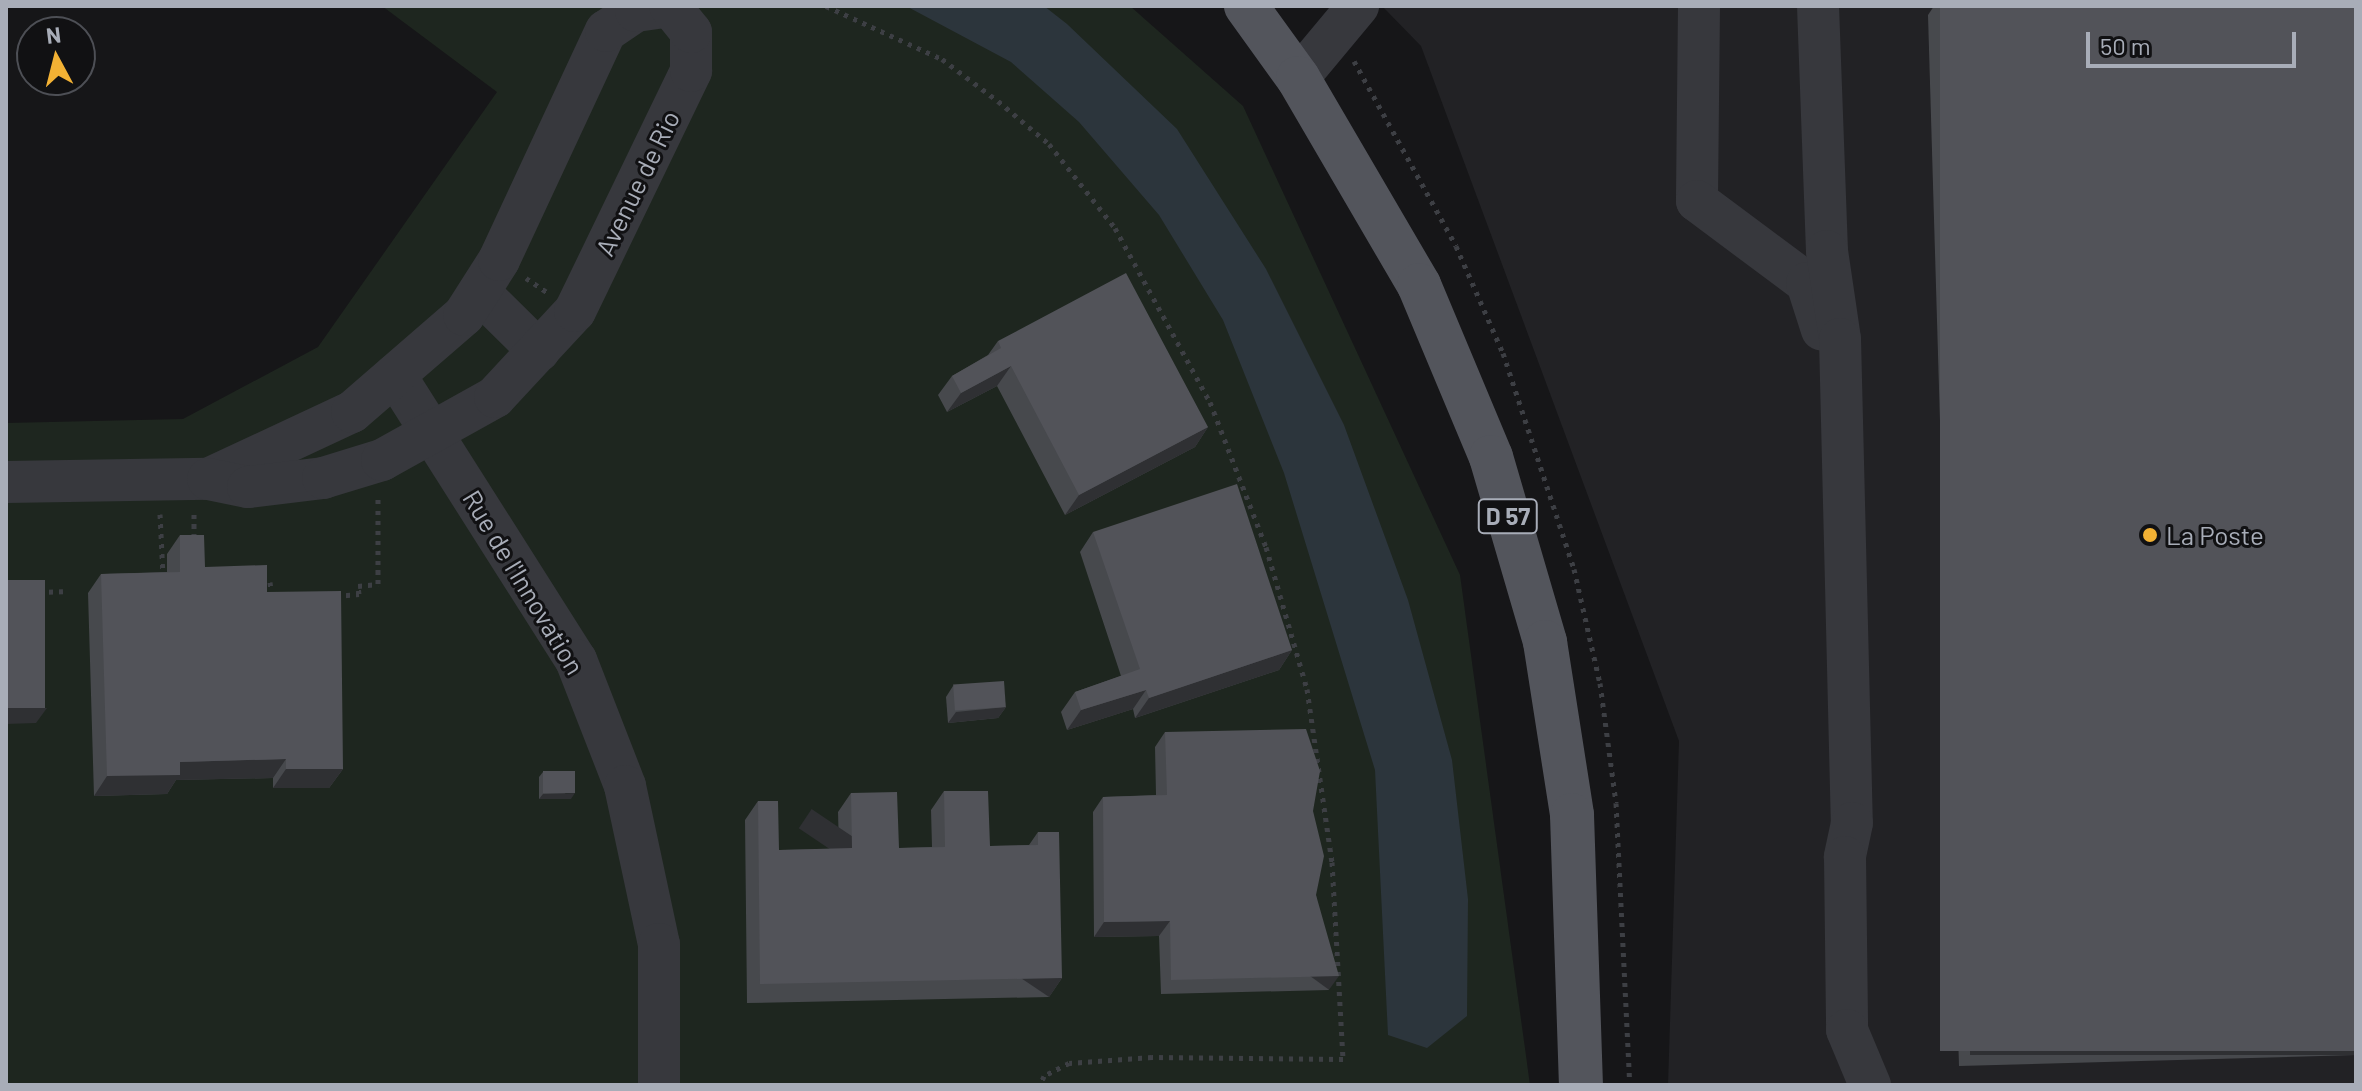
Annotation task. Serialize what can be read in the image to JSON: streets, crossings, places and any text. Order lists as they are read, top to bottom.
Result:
{
  "streets": {
    "main road": ["D 57"],
    "street": ["Avenue de Rio", "Rue de l'Innovation"]
  },
  "crossings": [
    ["Avenue de Rio", "Rue de l'Innovation"]
  ],
  "places": ["La Poste"],
  "scale_bar": "50 m",
  "north": "top"
}
